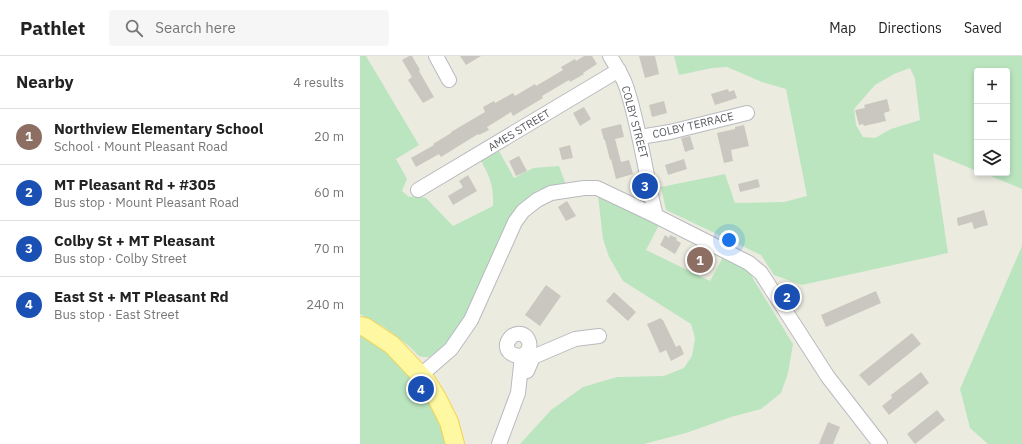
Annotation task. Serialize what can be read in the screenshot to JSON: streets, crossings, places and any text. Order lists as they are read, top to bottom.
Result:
{
  "streets": {
    "street": ["COLBY STREET", "COLBY TERRACE", "AMES STREET"]
  },
  "crossings": [
    ["COLBY STREET", "COLBY TERRACE"],
    ["COLBY STREET", "AMES STREET"]
  ],
  "page": {
    "header": "Pathlet",
    "search": "Search here",
    "nav": ["Map", "Directions", "Saved"],
    "heading": ["Nearby", "4 results"],
    "map_buttons": ["+", "−"],
    "list": [
      {
        "mark": "1",
        "name": "Northview Elementary School",
        "note": "School · Mount Pleasant Road",
        "value": "20 m"
      },
      {
        "mark": "2",
        "name": "MT Pleasant Rd + #305",
        "note": "Bus stop · Mount Pleasant Road",
        "value": "60 m"
      },
      {
        "mark": "3",
        "name": "Colby St + MT Pleasant",
        "note": "Bus stop · Colby Street",
        "value": "70 m"
      },
      {
        "mark": "4",
        "name": "East St + MT Pleasant Rd",
        "note": "Bus stop · East Street",
        "value": "240 m"
      }
    ],
    "pins": [
      "3",
      "1",
      "2",
      "4"
    ]
  }
}
